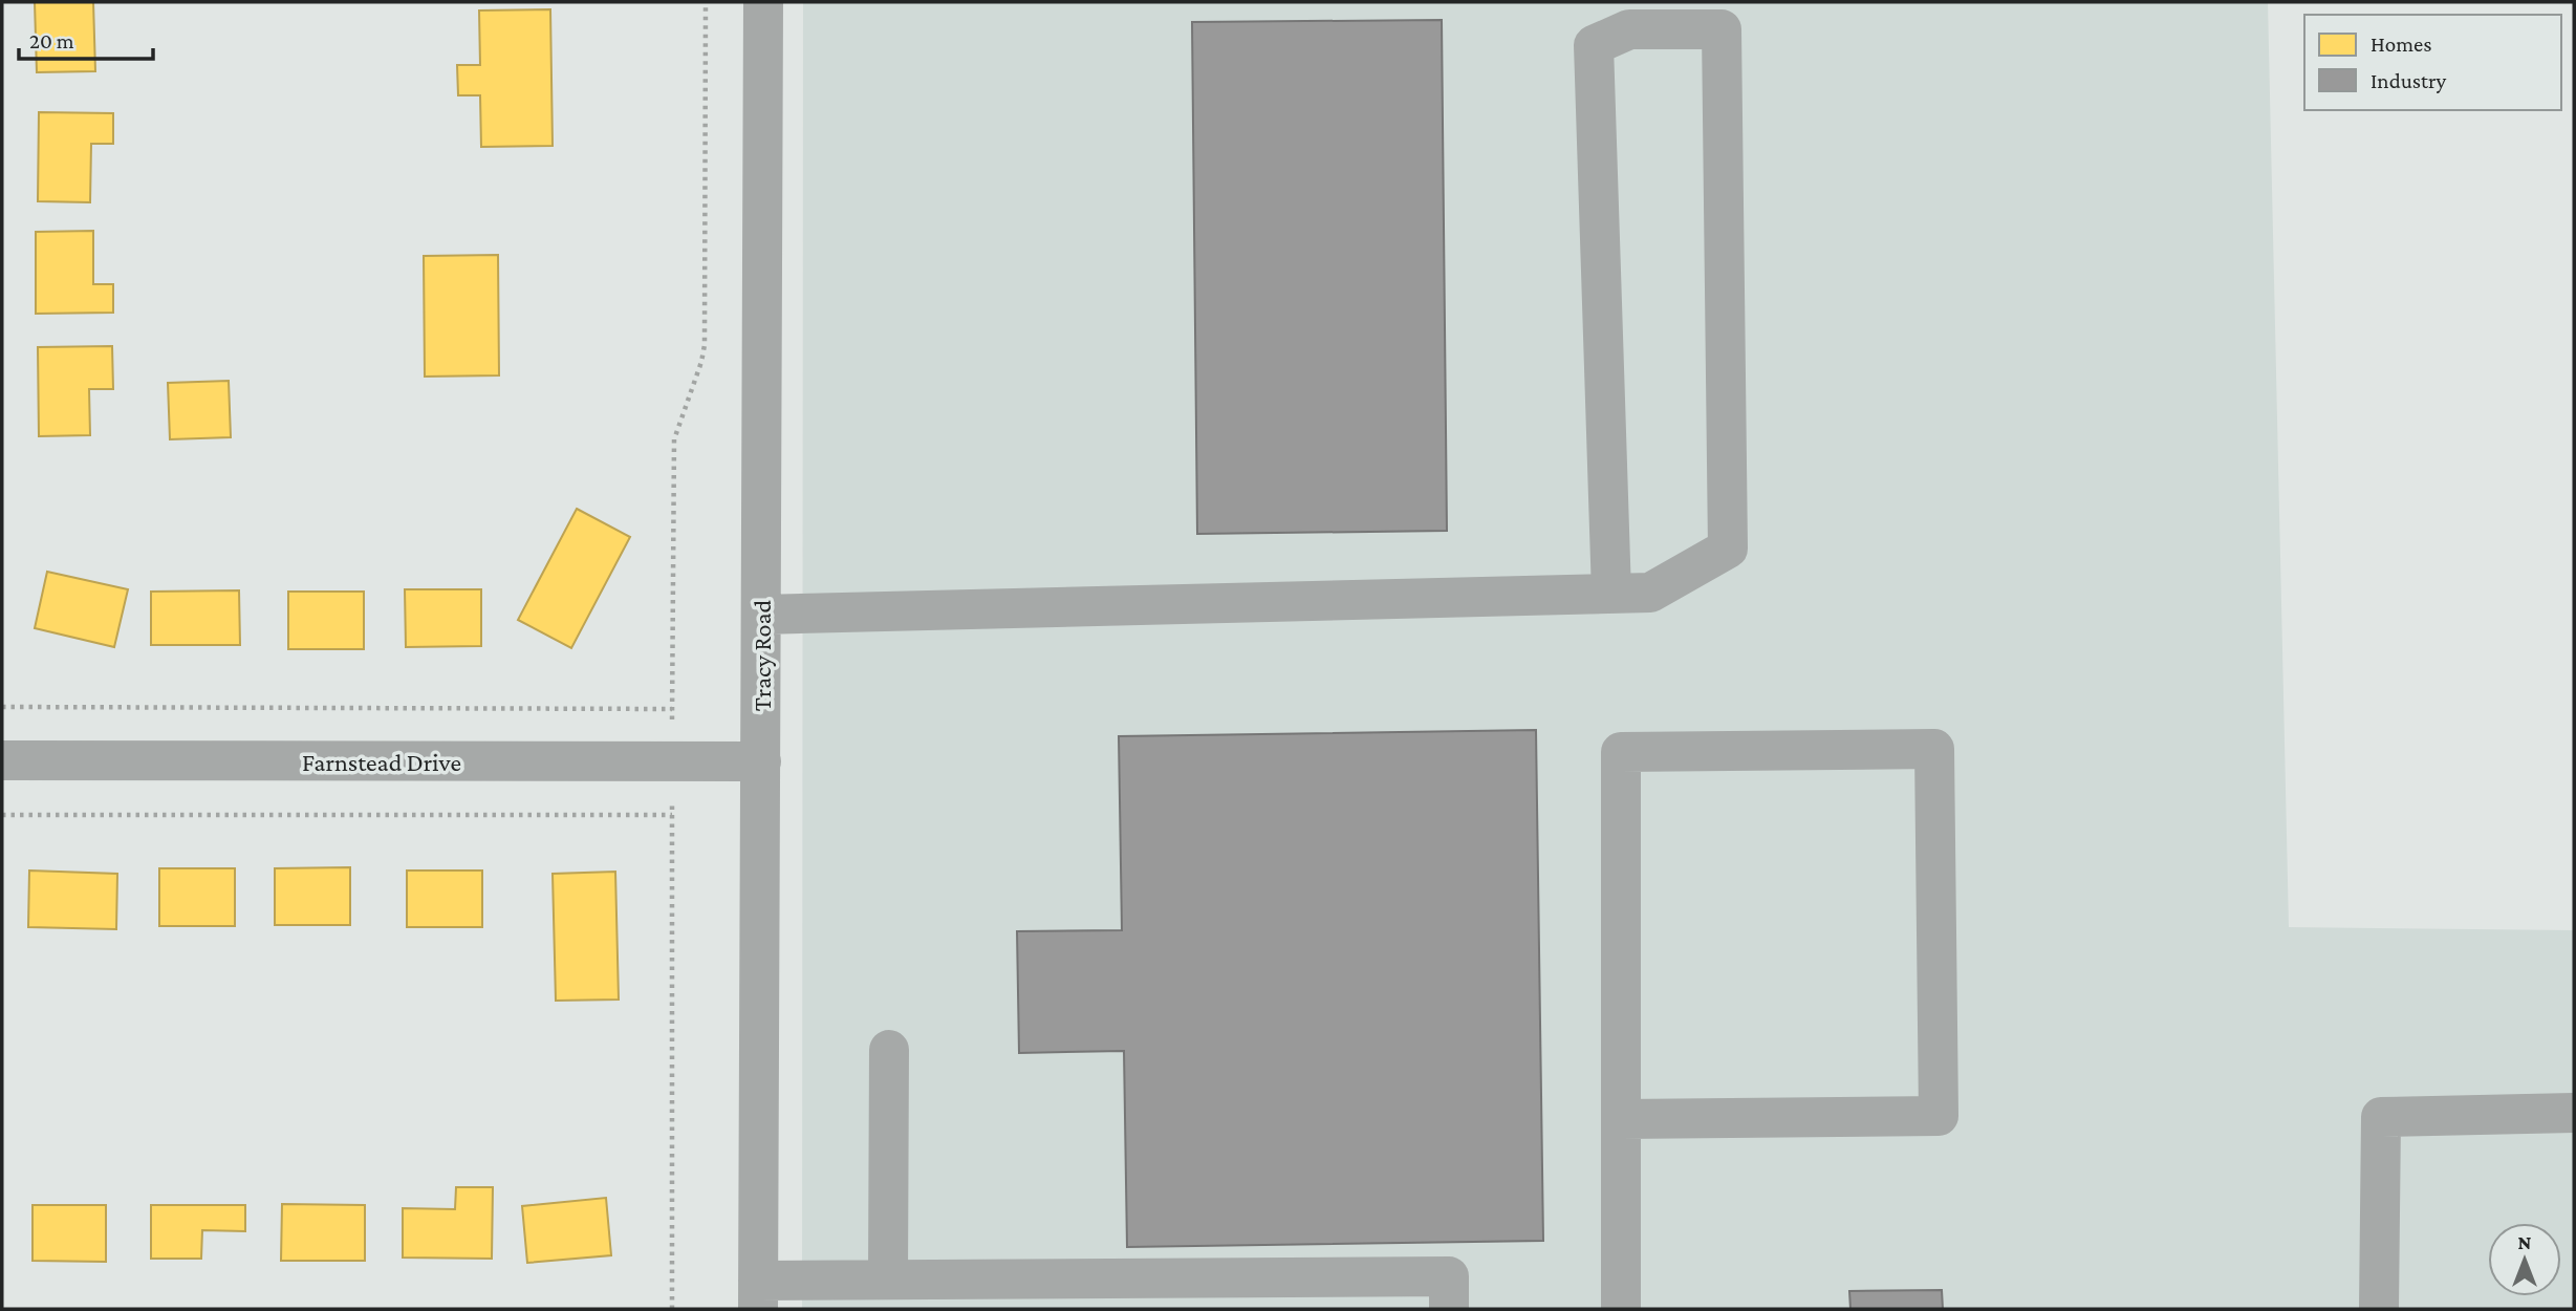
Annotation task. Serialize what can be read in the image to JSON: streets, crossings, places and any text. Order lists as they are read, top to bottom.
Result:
{
  "streets": {
    "street": ["Tracy Road", "Farnstead Drive"]
  },
  "crossings": [
    ["Tracy Road", "Farnstead Drive"]
  ],
  "legend": ["Homes", "Industry"],
  "scale_bar": "20 m",
  "north": "top"
}
